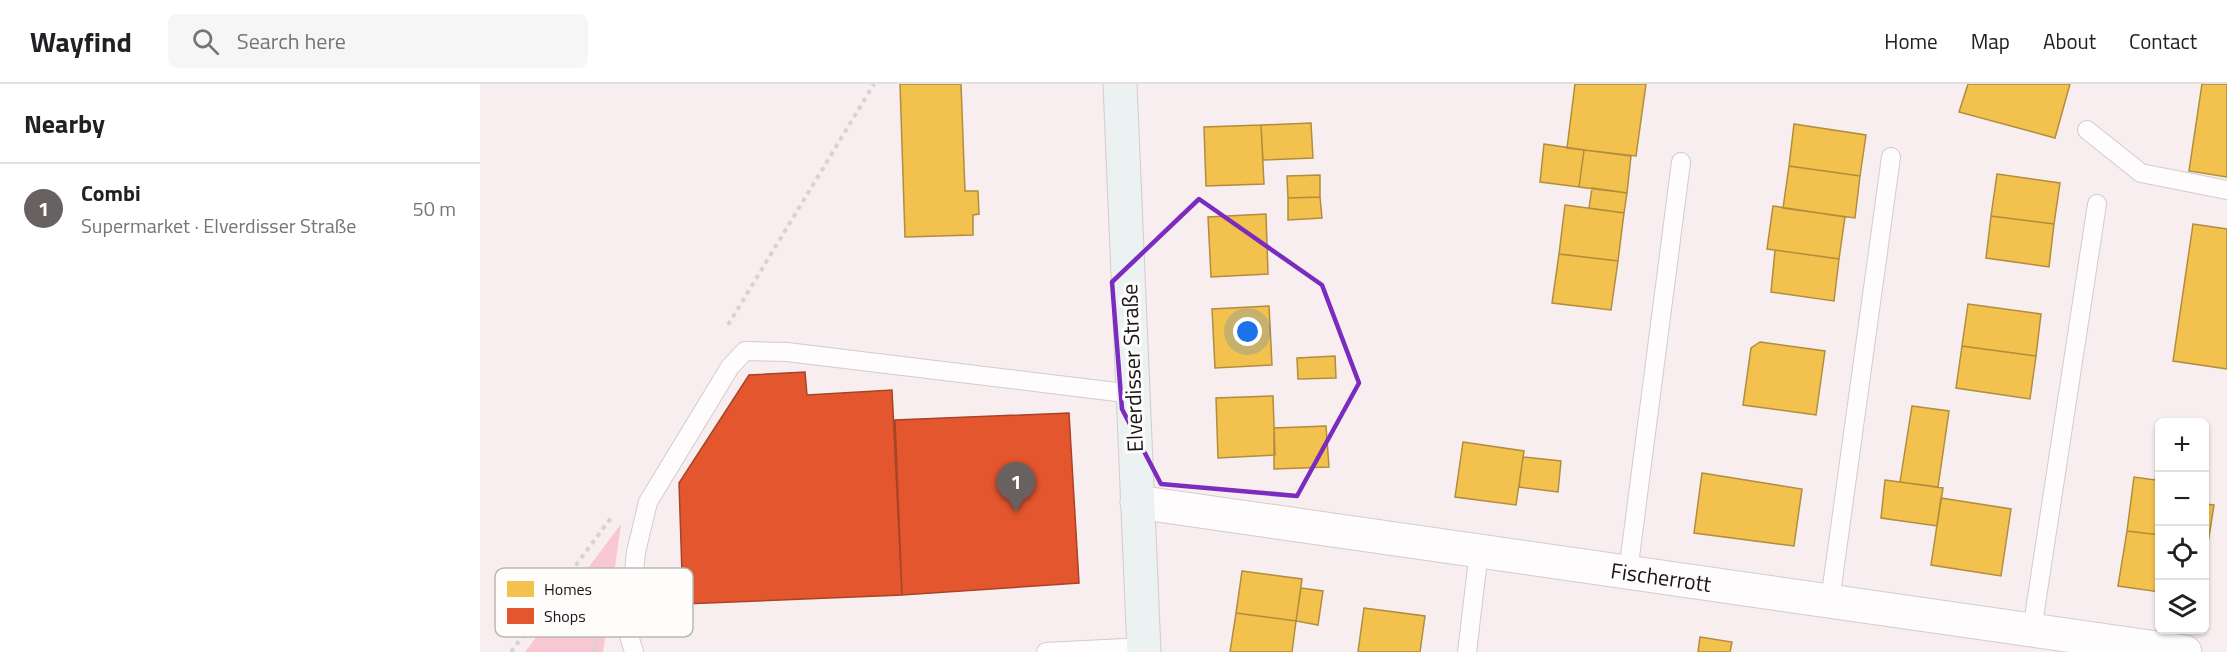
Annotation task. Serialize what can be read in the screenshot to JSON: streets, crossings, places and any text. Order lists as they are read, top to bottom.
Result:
{
  "streets": {
    "street": ["Elverdisser Straße", "Fischerrott"]
  },
  "crossings": [
    ["Elverdisser Straße", "Fischerrott"]
  ],
  "legend": ["Homes", "Shops"],
  "page": {
    "header": "Wayfind",
    "search": "Search here",
    "nav": [
      "Home",
      "Map",
      "About",
      "Contact"
    ],
    "heading": "Nearby",
    "list": [
      {
        "mark": "1",
        "name": "Combi",
        "note": "Supermarket · Elverdisser Straße",
        "value": "50 m"
      }
    ],
    "map_buttons": ["+", "−"],
    "pins": "1"
  }
}
